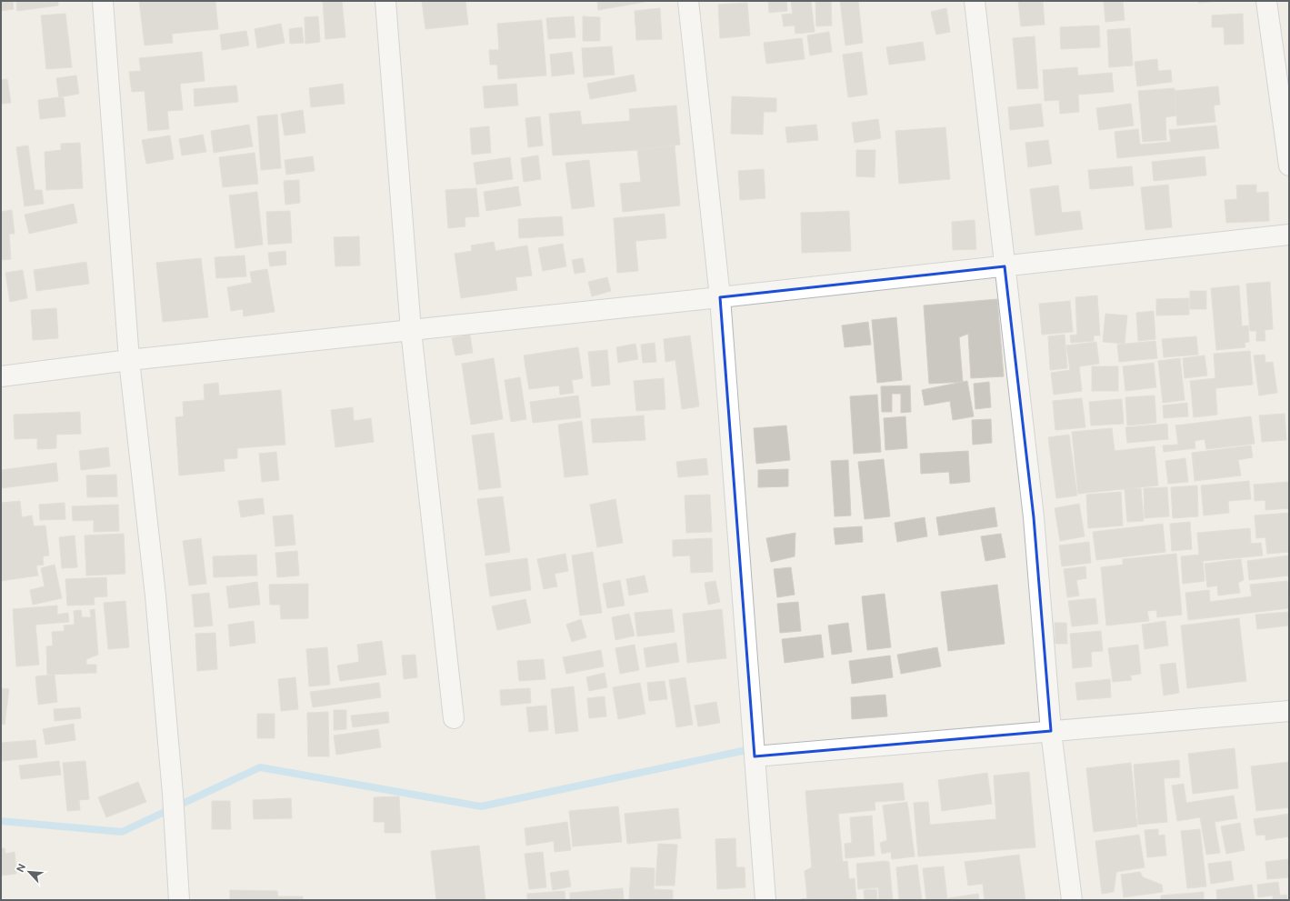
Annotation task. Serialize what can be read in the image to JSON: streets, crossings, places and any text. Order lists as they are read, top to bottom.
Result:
{
  "north": "top left"
}
